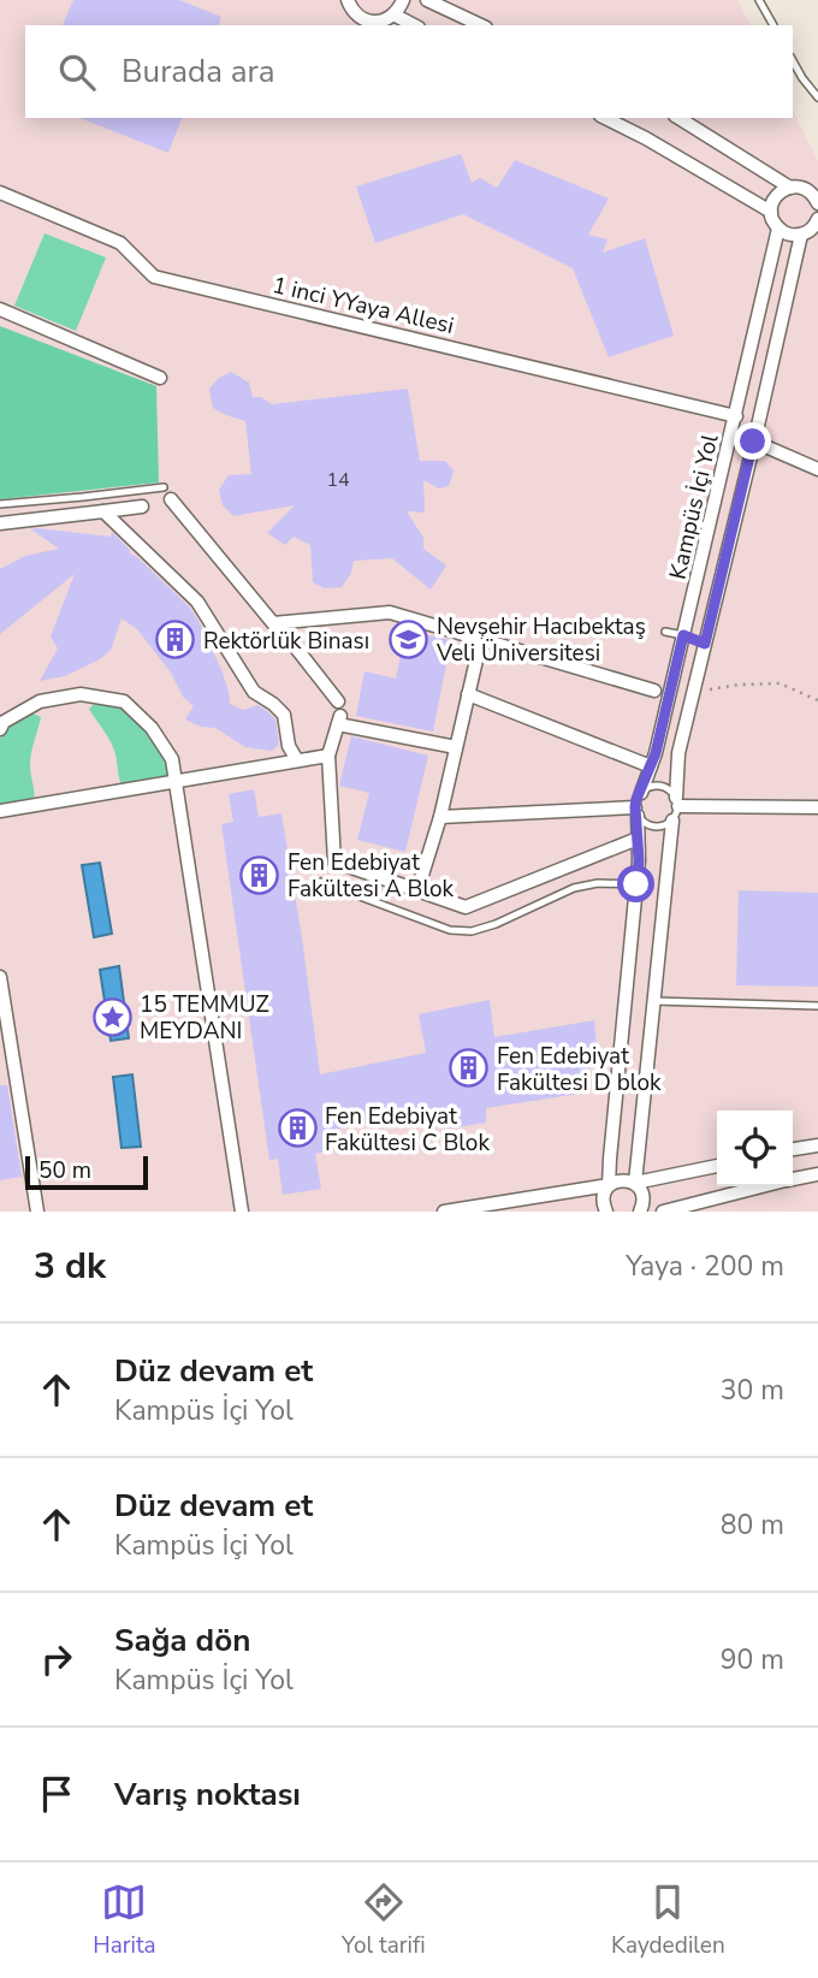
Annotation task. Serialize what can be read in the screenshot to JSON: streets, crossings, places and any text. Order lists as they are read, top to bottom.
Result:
{
  "streets": {
    "street": ["1 inci YYaya Allesi", "Kampüs İçi Yol"]
  },
  "crossings": [
    ["1 inci YYaya Allesi", "Kampüs İçi Yol"]
  ],
  "places": {
    "school or university": ["Nevşehir Hacıbektaş Veli Üniversitesi"],
    "building": [
      "Rektörlük Binası",
      "Fen Edebiyat Fakültesi A Blok",
      "Fen Edebiyat Fakültesi D blok",
      "Fen Edebiyat Fakültesi C Blok"
    ],
    "place": ["15 TEMMUZ MEYDANI"]
  },
  "house_numbers": ["14"],
  "scale_bar": "50 m",
  "page": {
    "search": "Burada ara",
    "scale": "50 m",
    "heading": ["3 dk", "Yaya · 200 m"],
    "list": [
      ["Düz devam et", "Kampüs İçi Yol", "30 m"],
      ["Düz devam et", "Kampüs İçi Yol", "80 m"],
      ["Sağa dön", "Kampüs İçi Yol", "90 m"],
      "Varış noktası"
    ],
    "nav": ["Harita", "Yol tarifi", "Kaydedilen"]
  }
}
